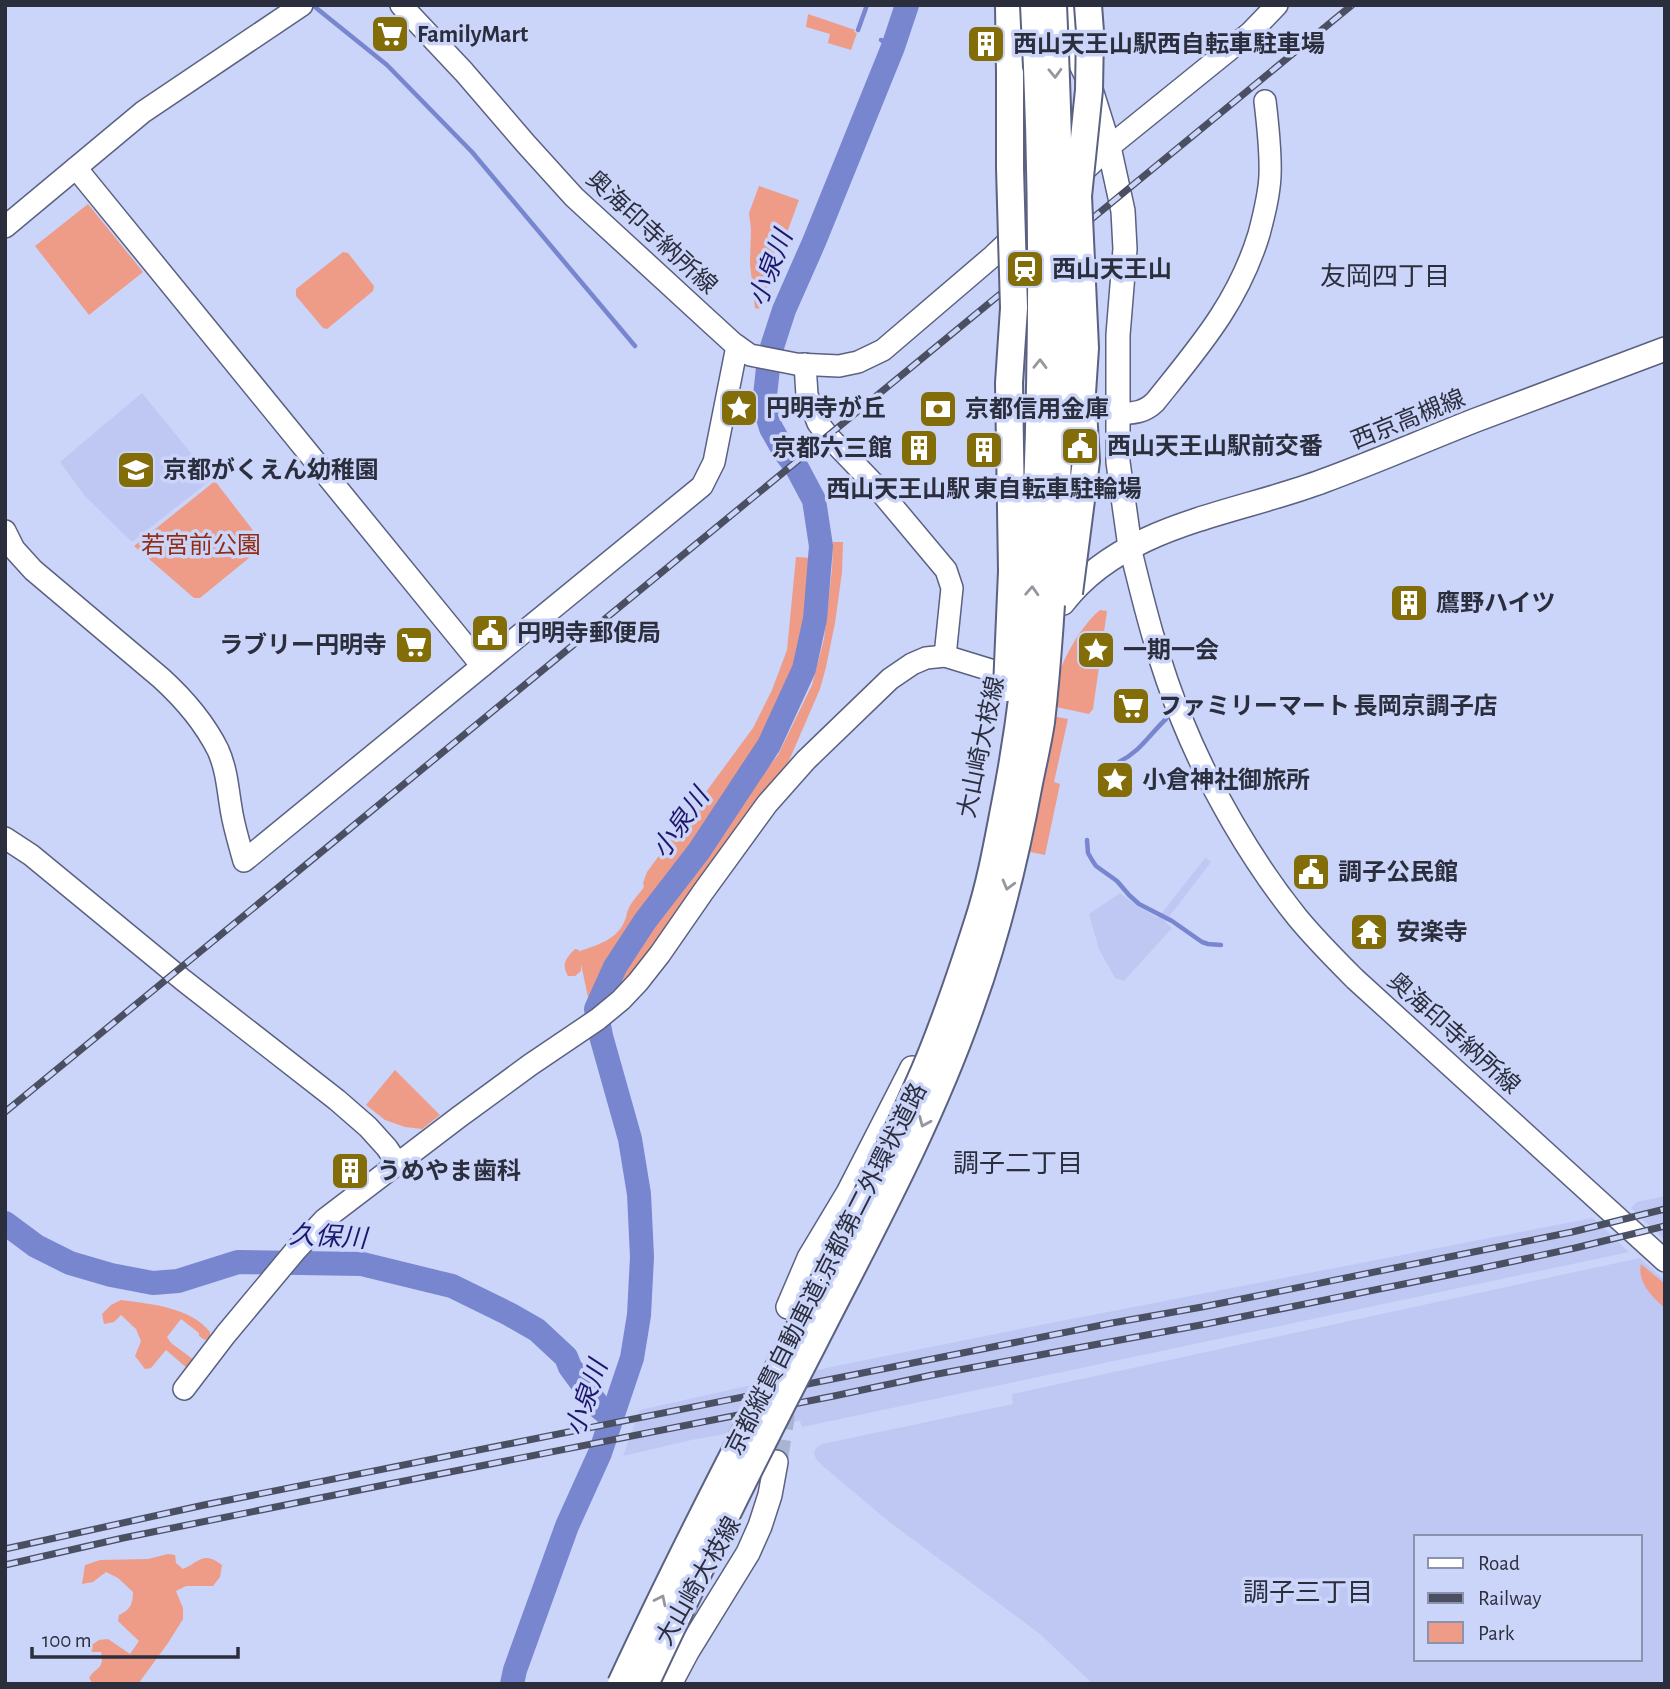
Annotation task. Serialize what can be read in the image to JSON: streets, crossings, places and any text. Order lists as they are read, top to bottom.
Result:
{
  "streets": {
    "highway": ["京都縦貫自動車道;京都第二外環状道路"],
    "main road": ["西京高槻線", "大山崎大枝線"],
    "street": ["奥海印寺納所線"]
  },
  "crossings": [
    ["奥海印寺納所線", "西京高槻線"],
    ["奥海印寺納所線", "大山崎大枝線"],
    ["西京高槻線", "大山崎大枝線"]
  ],
  "districts": ["友岡四丁目", "調子二丁目", "調子三丁目"],
  "water": ["小泉川", "久保川"],
  "parks": ["若宮前公園"],
  "places": {
    "supermarket": ["FamilyMart", "ラブリー円明寺", "ファミリーマート 長岡京調子店"],
    "building": [
      "西山天王山駅西自転車駐車場",
      "京都六三館",
      "西山天王山駅 東自転車駐輪場",
      "鷹野ハイツ",
      "うめやま歯科"
    ],
    "station": ["西山天王山"],
    "place": ["円明寺が丘", "一期一会", "小倉神社御旅所"],
    "bank": ["京都信用金庫"],
    "public building": ["西山天王山駅前交番", "円明寺郵便局", "調子公民館"],
    "school or university": ["京都がくえん幼稚園"],
    "temple": ["安楽寺"]
  },
  "legend": ["Road", "Railway", "Park"],
  "scale_bar": "100 m"
}
